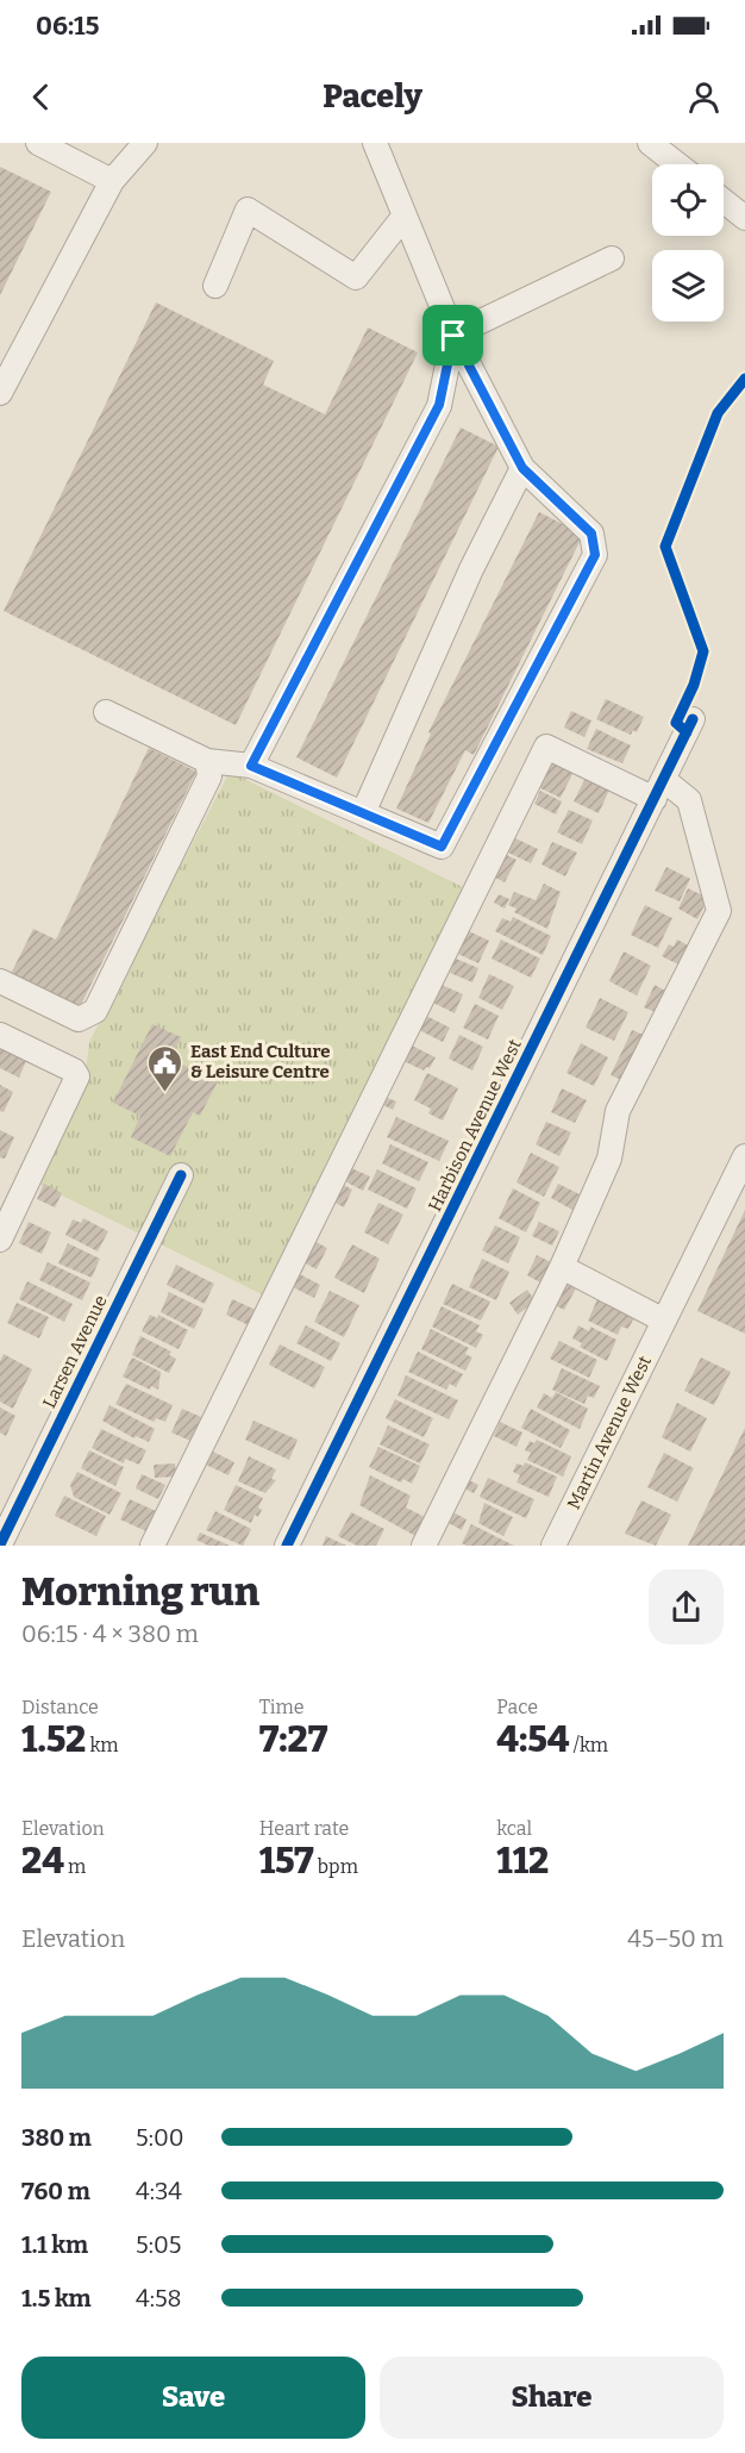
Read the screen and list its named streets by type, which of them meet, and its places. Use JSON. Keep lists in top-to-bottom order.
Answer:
{
  "streets": {
    "street": ["Harbison Avenue West", "Larsen Avenue", "Martin Avenue West"]
  },
  "places": {
    "public building": ["East End Culture & Leisure Centre"]
  },
  "page": {
    "status": "06:15",
    "header": "Pacely",
    "heading": ["Morning run", "06:15 · 4 × 380 m"],
    "stats": [
      ["Distance", "1.52 km"],
      ["Time", "7:27"],
      ["Pace", "4:54 /km"],
      ["Elevation", "24 m"],
      ["Heart rate", "157 bpm"],
      ["kcal", "112"]
    ],
    "chart": ["Elevation", "45–50 m"],
    "list": [
      {
        "name": "380 m",
        "note": "5:00"
      },
      {
        "name": "760 m",
        "note": "4:34"
      },
      {
        "name": "1.1 km",
        "note": "5:05"
      },
      {
        "name": "1.5 km",
        "note": "4:58"
      }
    ],
    "buttons": ["Save", "Share"]
  }
}
